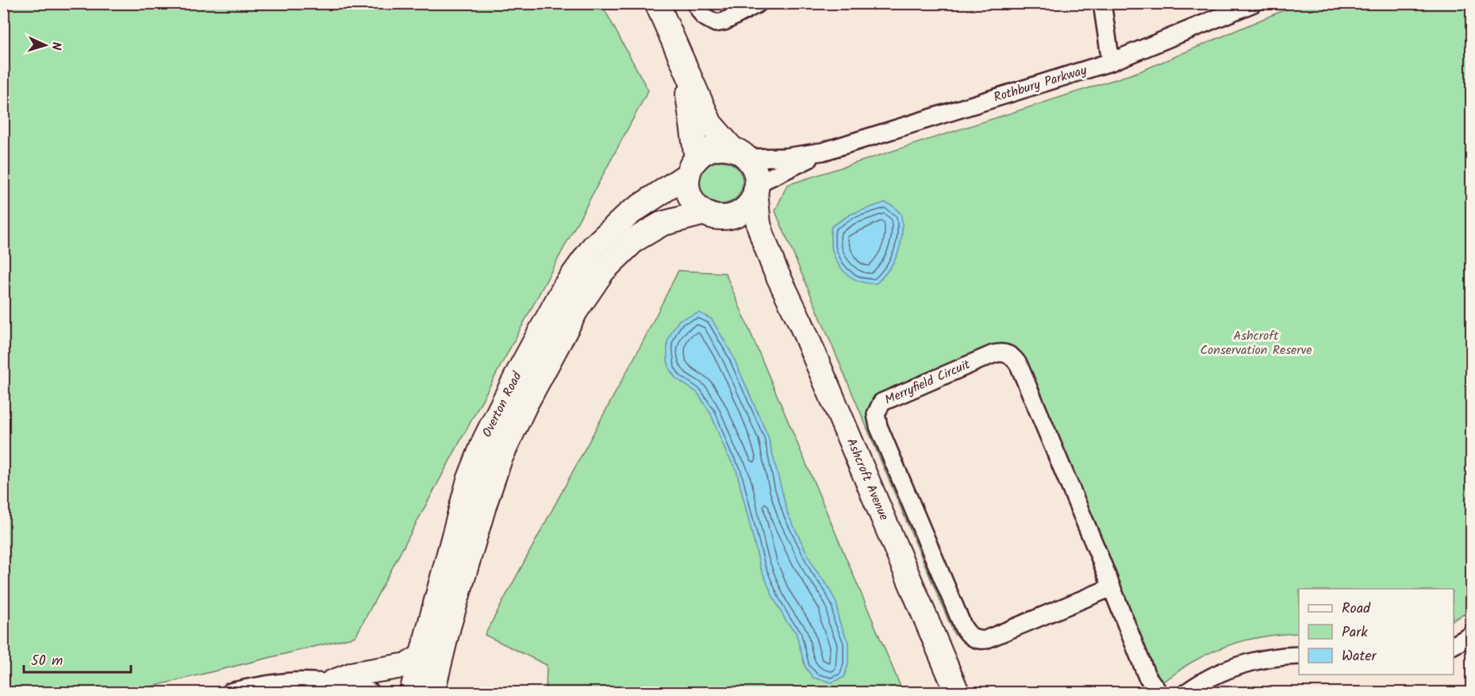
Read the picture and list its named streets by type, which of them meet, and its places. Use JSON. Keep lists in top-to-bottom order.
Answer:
{
  "streets": {
    "street": [
      "Rothbury Parkway",
      "Merryfield Circuit",
      "Overton Road",
      "Ashcroft Avenue"
    ]
  },
  "crossings": [
    ["Rothbury Parkway", "Overton Road"],
    ["Rothbury Parkway", "Ashcroft Avenue"],
    ["Overton Road", "Ashcroft Avenue"]
  ],
  "parks": ["Ashcroft Conservation Reserve"],
  "legend": ["Road", "Park", "Water"],
  "scale_bar": "50 m",
  "north": "right"
}
